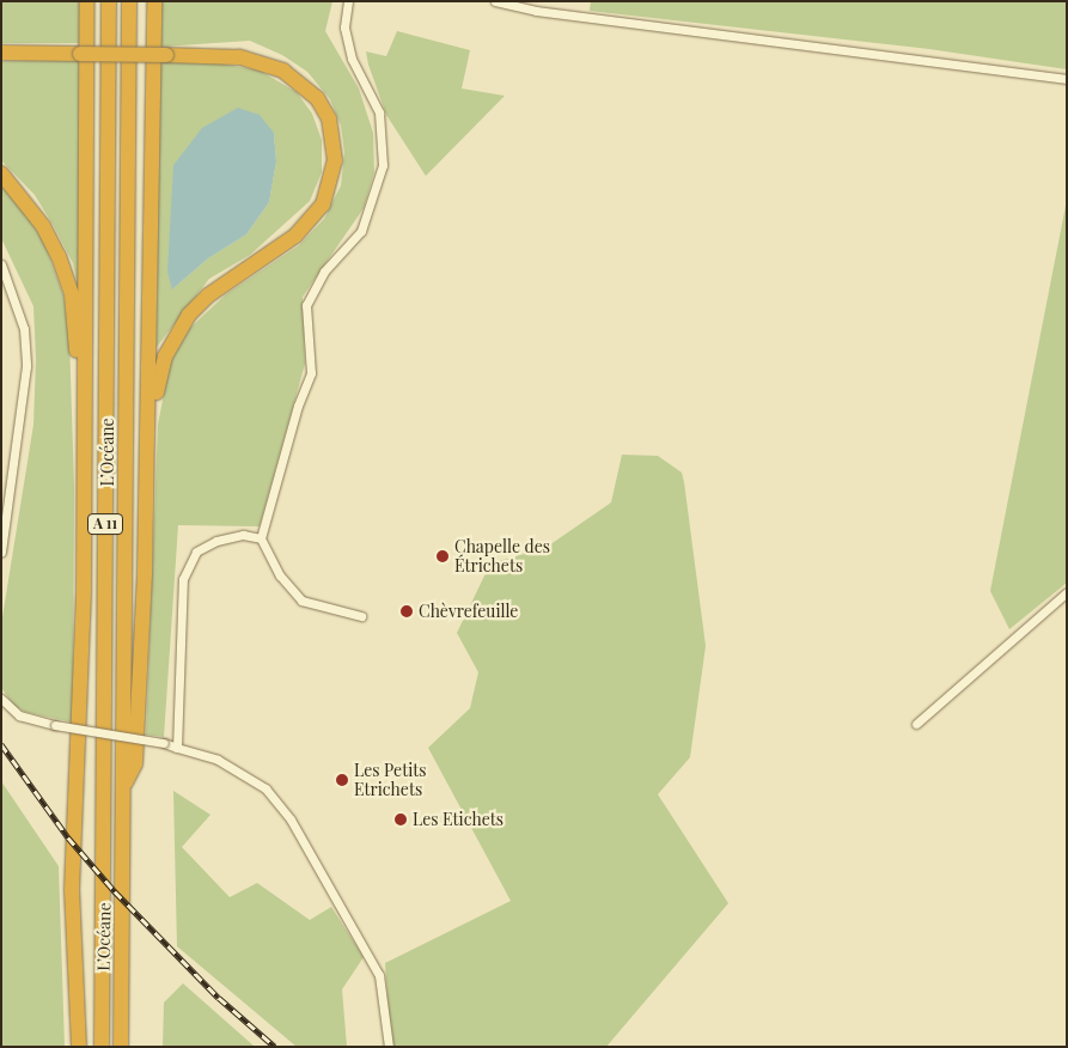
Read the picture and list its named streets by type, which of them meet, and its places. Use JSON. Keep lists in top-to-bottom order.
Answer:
{
  "streets": {
    "highway": ["L’Océane", "A 11"]
  },
  "places": [
    "Chapelle des Étrichets",
    "Chèvrefeuille",
    "Les Petits Etrichets",
    "Les Etichets"
  ]
}
